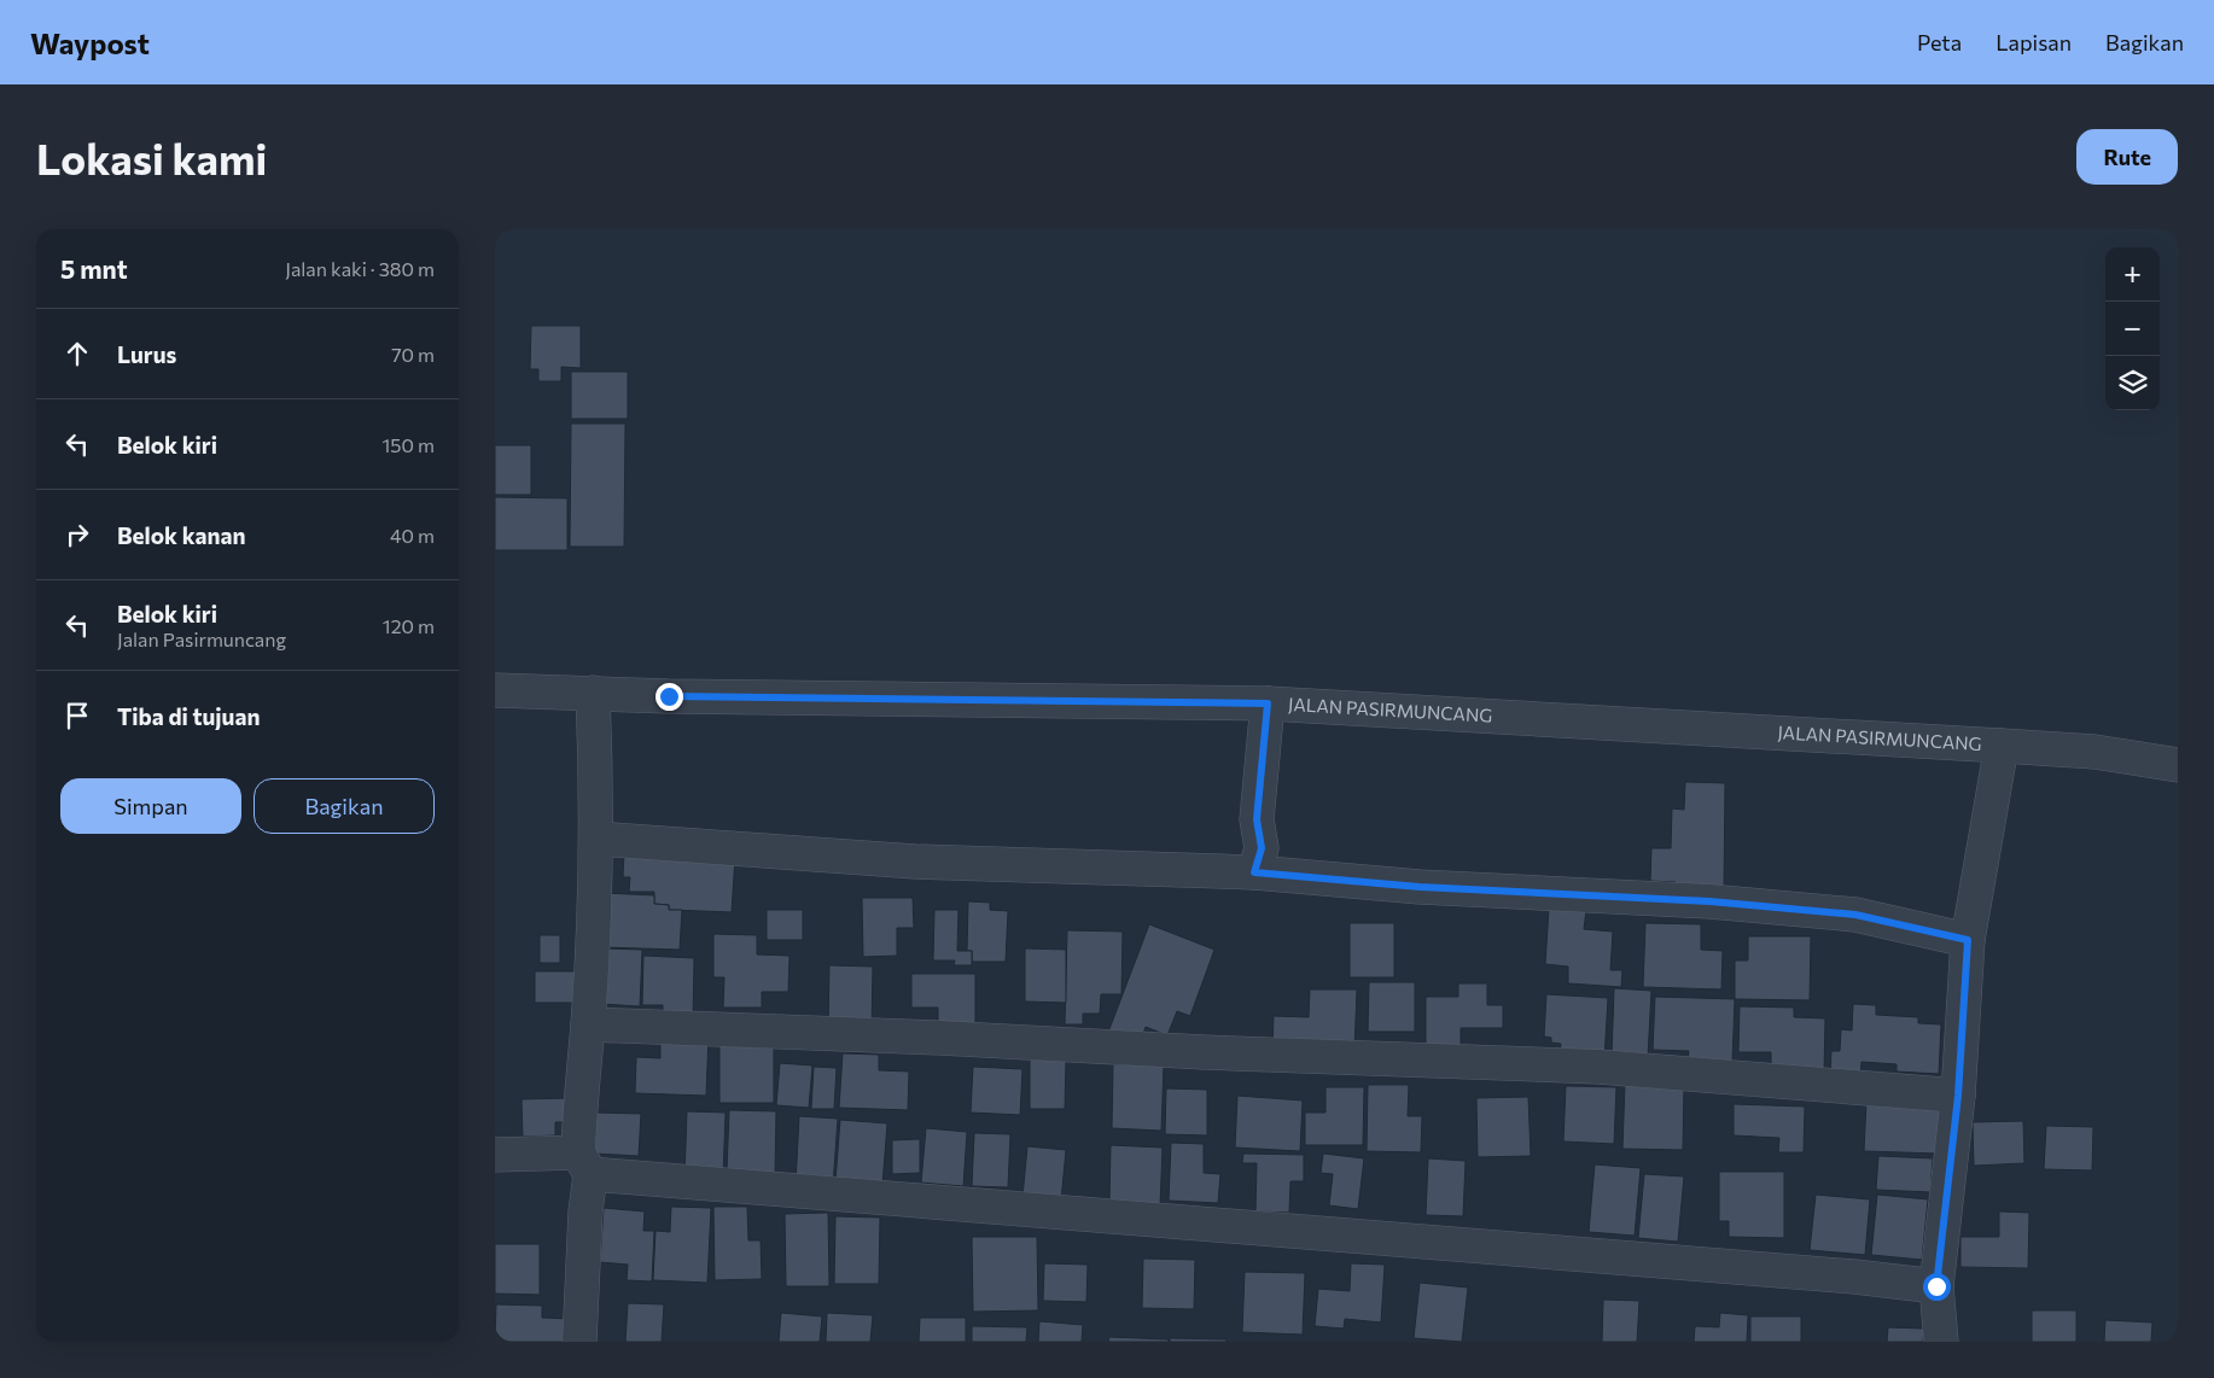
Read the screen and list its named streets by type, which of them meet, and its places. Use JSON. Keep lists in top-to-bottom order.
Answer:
{
  "streets": {
    "street": ["JALAN PASIRMUNCANG"]
  },
  "page": {
    "header": "Waypost",
    "nav": ["Peta", "Lapisan", "Bagikan"],
    "buttons": [
      "Rute",
      ["Simpan", "Bagikan"]
    ],
    "title": "Lokasi kami",
    "heading": ["5 mnt", "Jalan kaki · 380 m"],
    "map_buttons": ["+", "−"],
    "list": [
      ["Lurus", "70 m"],
      ["Belok kiri", "150 m"],
      ["Belok kanan", "40 m"],
      ["Belok kiri", "Jalan Pasirmuncang", "120 m"],
      "Tiba di tujuan"
    ]
  }
}
